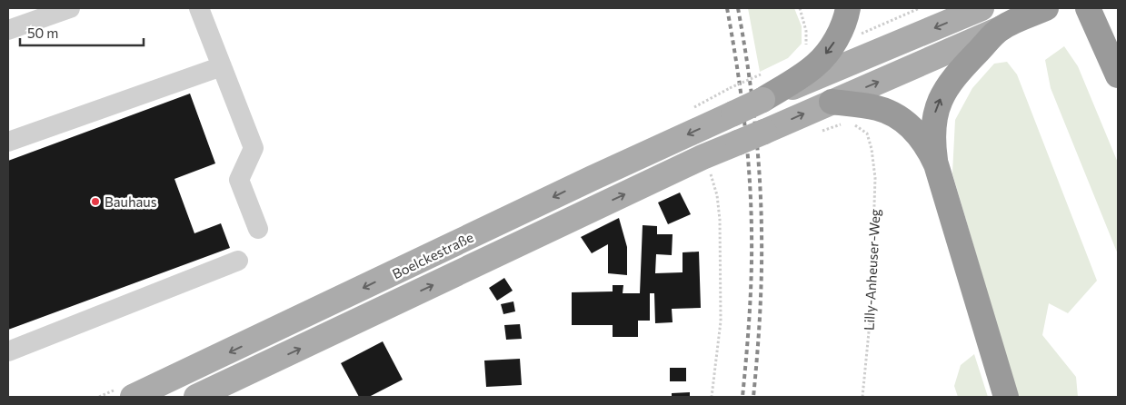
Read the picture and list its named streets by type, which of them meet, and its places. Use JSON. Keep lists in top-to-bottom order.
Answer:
{
  "streets": {
    "main road": ["Boelckestraße"],
    "path": ["Lilly-Anheuser-Weg"]
  },
  "places": ["Bauhaus"],
  "scale_bar": "50 m"
}
